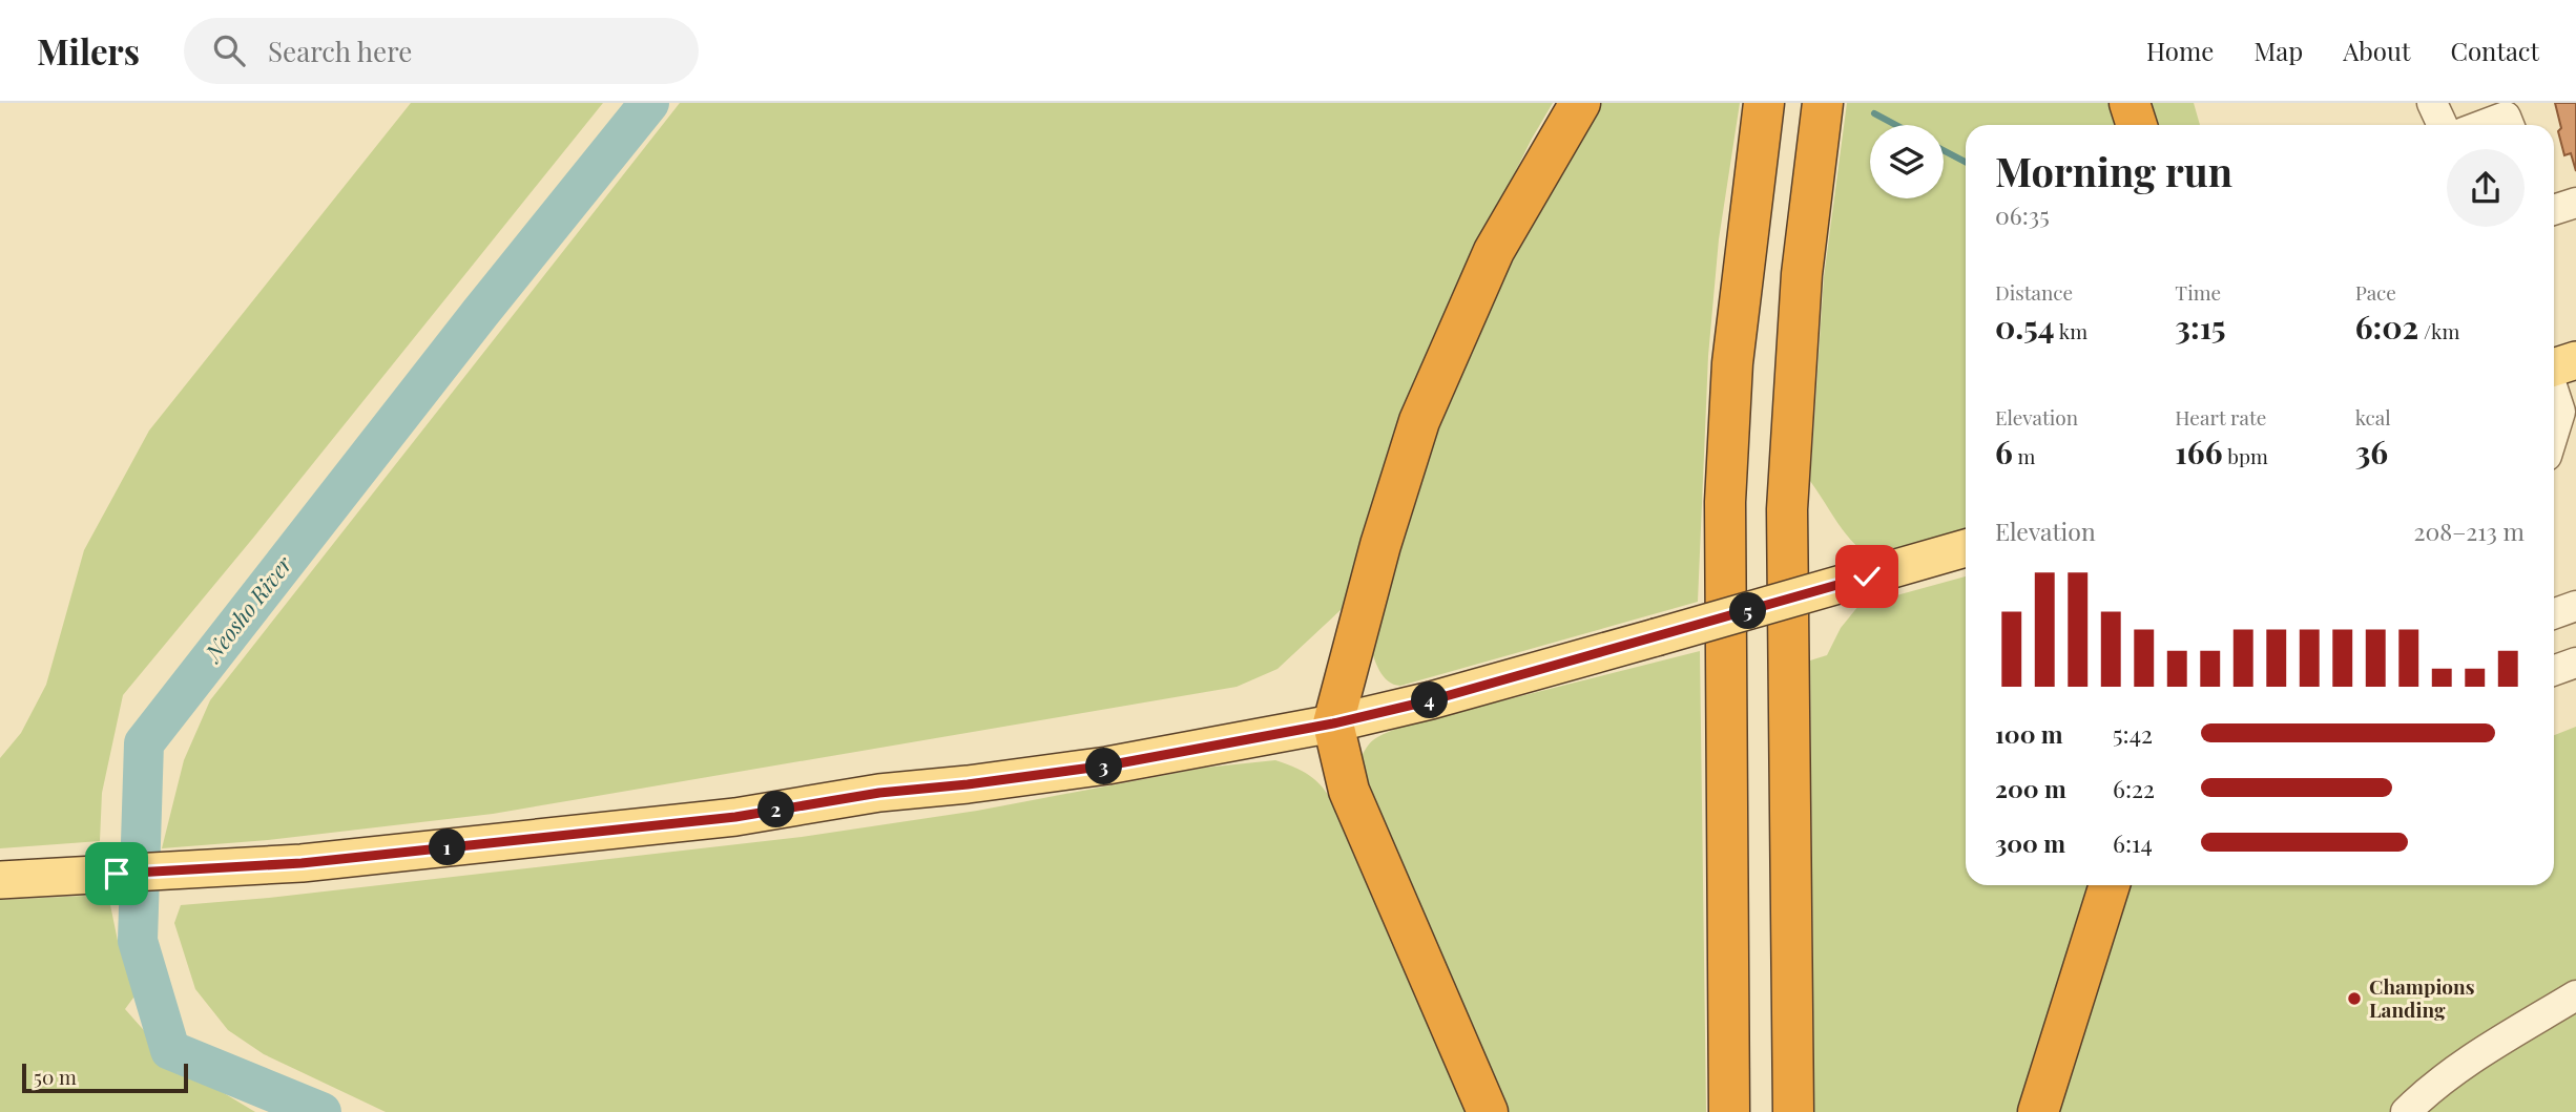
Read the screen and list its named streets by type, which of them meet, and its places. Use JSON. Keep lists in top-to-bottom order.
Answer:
{
  "water": ["Neosho River"],
  "places": ["Champions Landing"],
  "scale_bar": "50 m",
  "page": {
    "header": "Milers",
    "search": "Search here",
    "nav": [
      "Home",
      "Map",
      "About",
      "Contact"
    ],
    "heading": ["Morning run", "06:35"],
    "stats": [
      ["Distance", "0.54 km"],
      ["Time", "3:15"],
      ["Pace", "6:02 /km"],
      ["Elevation", "6 m"],
      ["Heart rate", "166 bpm"],
      ["kcal", "36"]
    ],
    "chart": ["Elevation", "208–213 m"],
    "pins": [
      "5",
      "4",
      "3",
      "2",
      "1"
    ],
    "list": [
      {
        "name": "100 m",
        "note": "5:42"
      },
      {
        "name": "200 m",
        "note": "6:22"
      },
      {
        "name": "300 m",
        "note": "6:14"
      }
    ],
    "scale": "50 m"
  }
}
